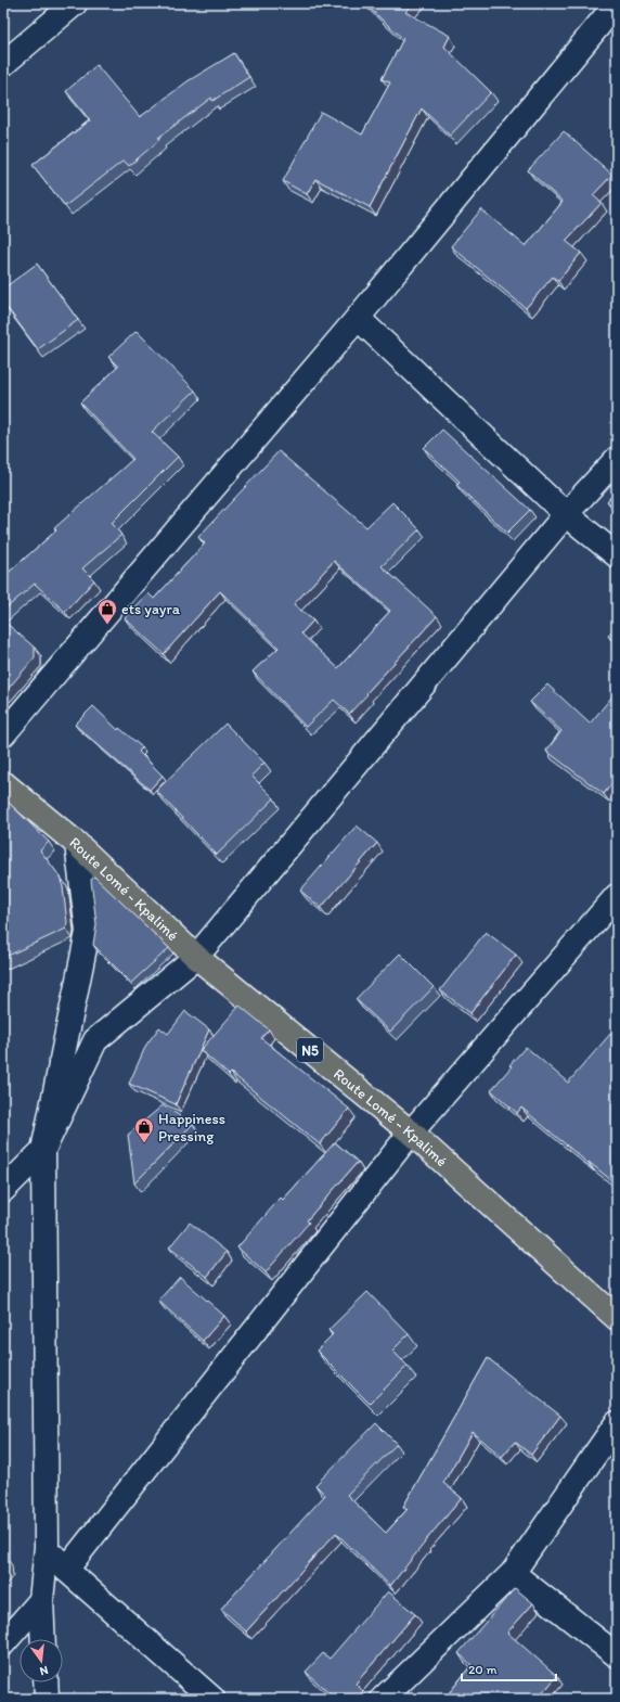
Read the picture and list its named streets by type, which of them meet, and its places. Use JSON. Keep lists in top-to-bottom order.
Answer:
{
  "streets": {
    "main road": ["Route Lomé - Kpalimé", "N5"]
  },
  "places": {
    "shop": ["ets yayra", "Happiness Pressing"]
  },
  "scale_bar": "20 m",
  "north": "bottom"
}
